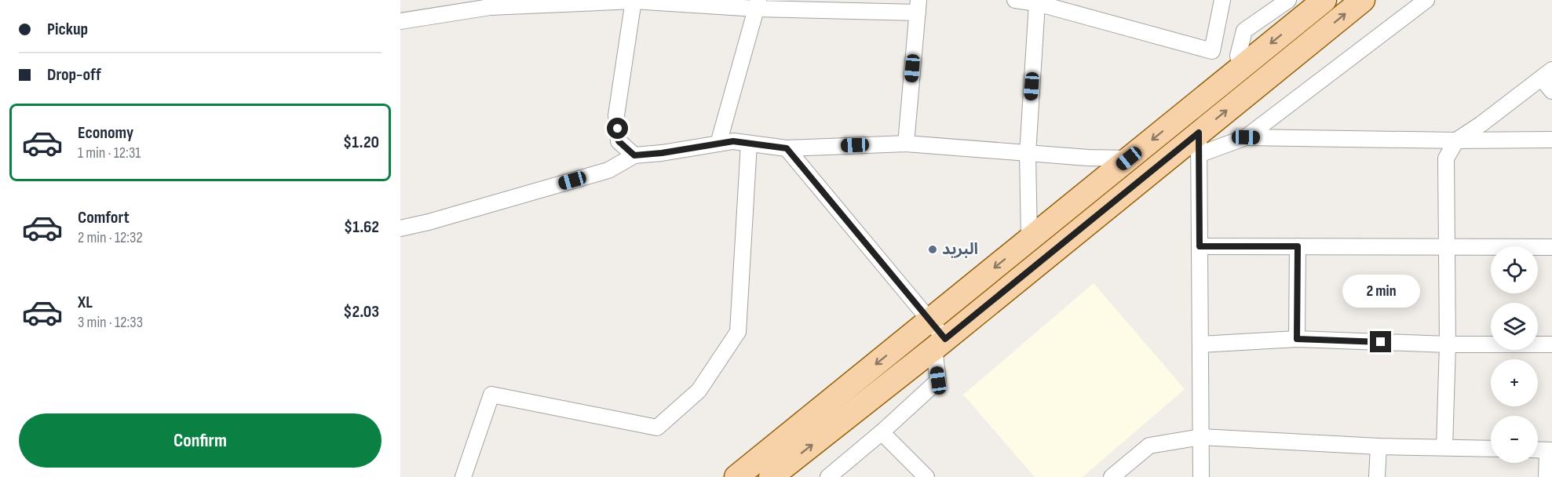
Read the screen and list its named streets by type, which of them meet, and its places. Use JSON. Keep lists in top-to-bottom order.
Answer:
{
  "places": ["البريد"],
  "page": {
    "banner": ["Pickup", "Drop-off"],
    "list": [
      {
        "name": "Economy",
        "note": "1 min · 12:31",
        "value": "$1.20"
      },
      {
        "name": "Comfort",
        "note": "2 min · 12:32",
        "value": "$1.62"
      },
      {
        "name": "XL",
        "note": "3 min · 12:33",
        "value": "$2.03"
      }
    ],
    "map_buttons": ["+", "−"],
    "bubble": "2 min",
    "buttons": "Confirm"
  }
}
